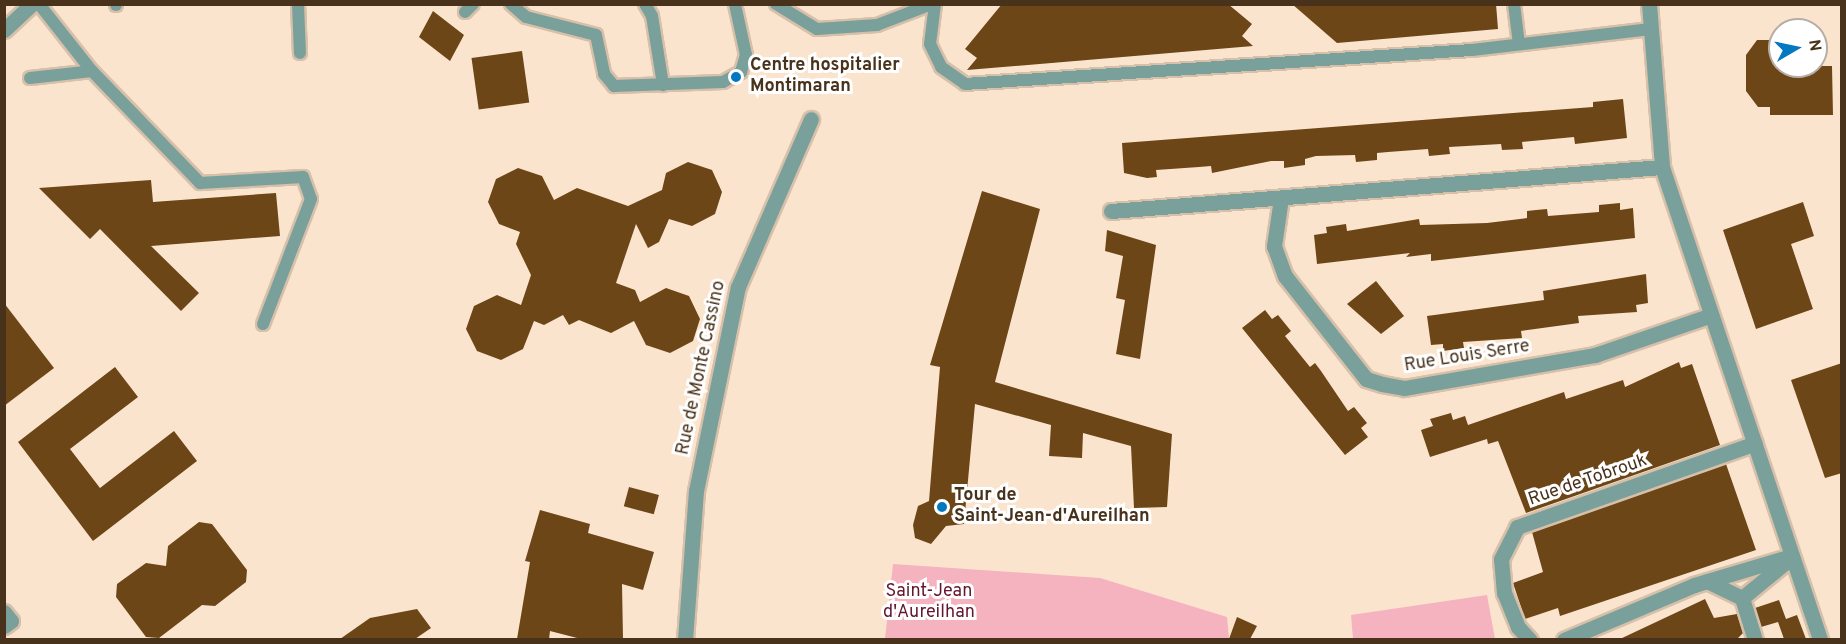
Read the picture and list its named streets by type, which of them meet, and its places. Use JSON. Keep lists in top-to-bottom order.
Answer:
{
  "streets": {
    "street": ["Rue Louis Serre", "Rue de Monte Cassino", "Rue de Tobrouk"]
  },
  "parks": ["Saint-Jean d'Aureilhan"],
  "places": ["Centre hospitalier Montimaran", "Tour de Saint-Jean-d'Aureilhan"],
  "north": "right"
}
